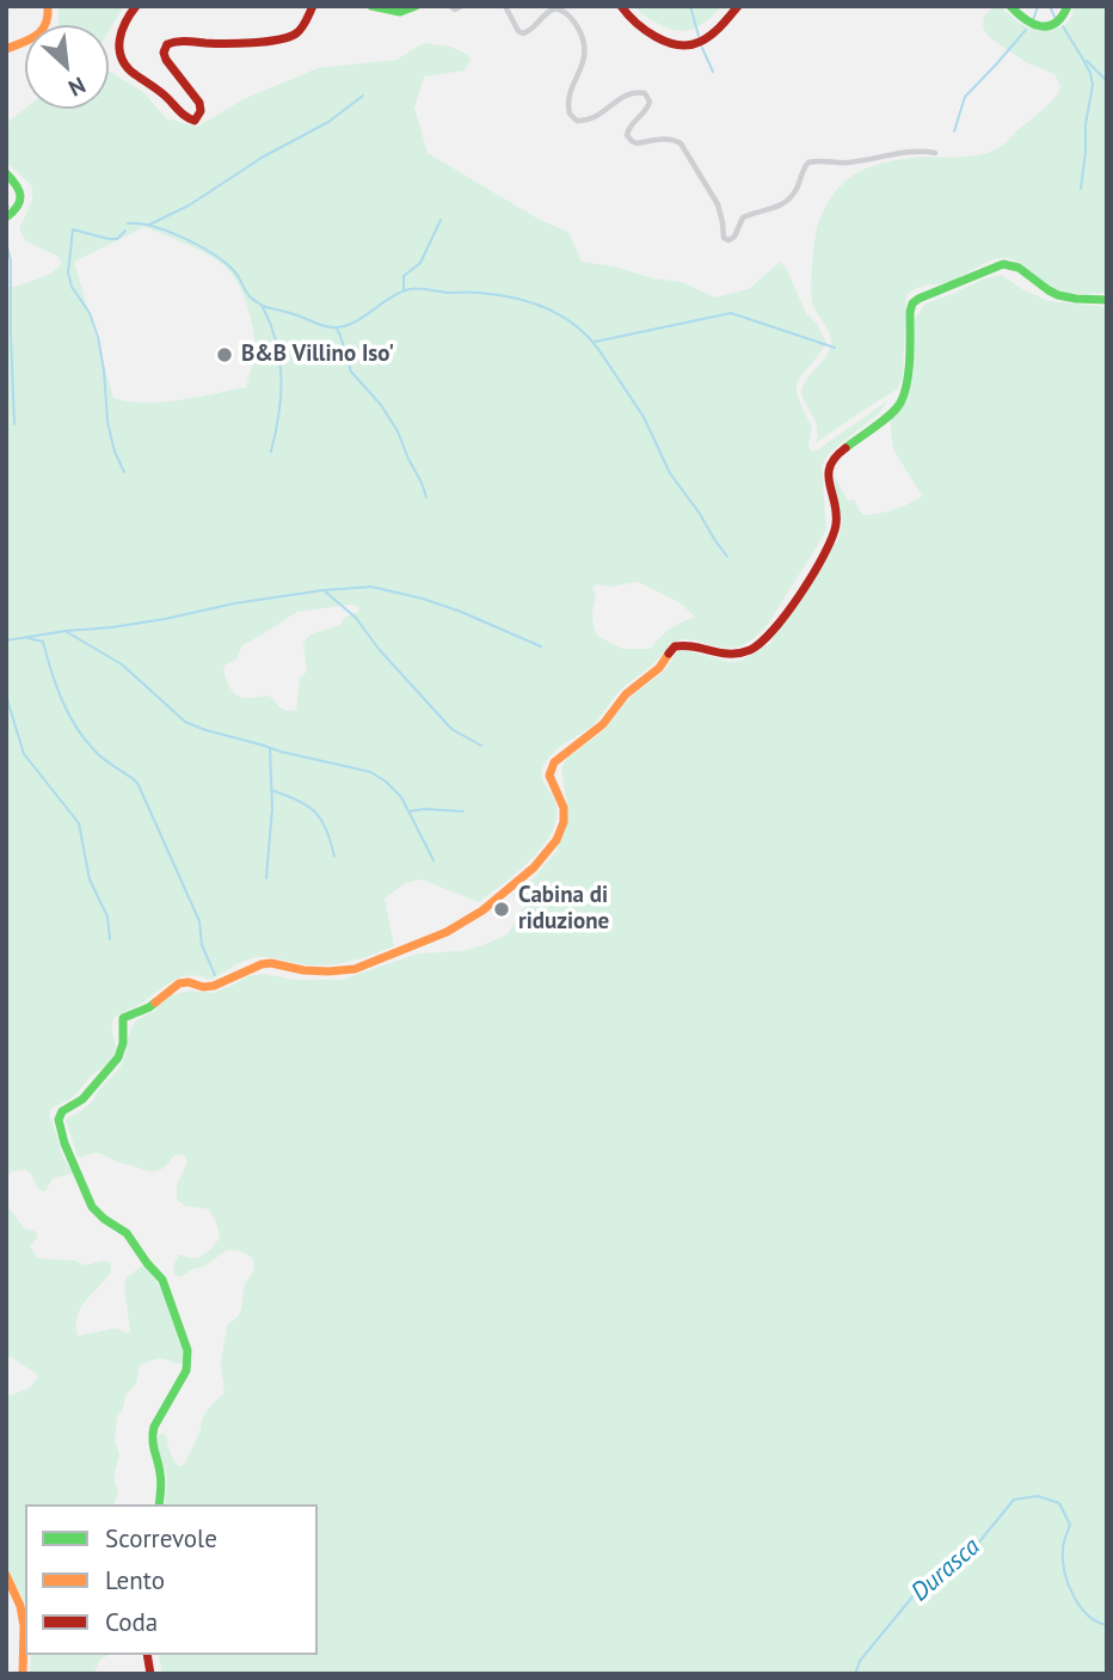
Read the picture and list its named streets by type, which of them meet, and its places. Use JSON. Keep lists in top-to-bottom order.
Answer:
{
  "water": ["Durasca"],
  "places": ["B&B Villino Iso'", "Cabina di riduzione"],
  "legend": ["Scorrevole", "Lento", "Coda"],
  "north": "bottom right"
}
